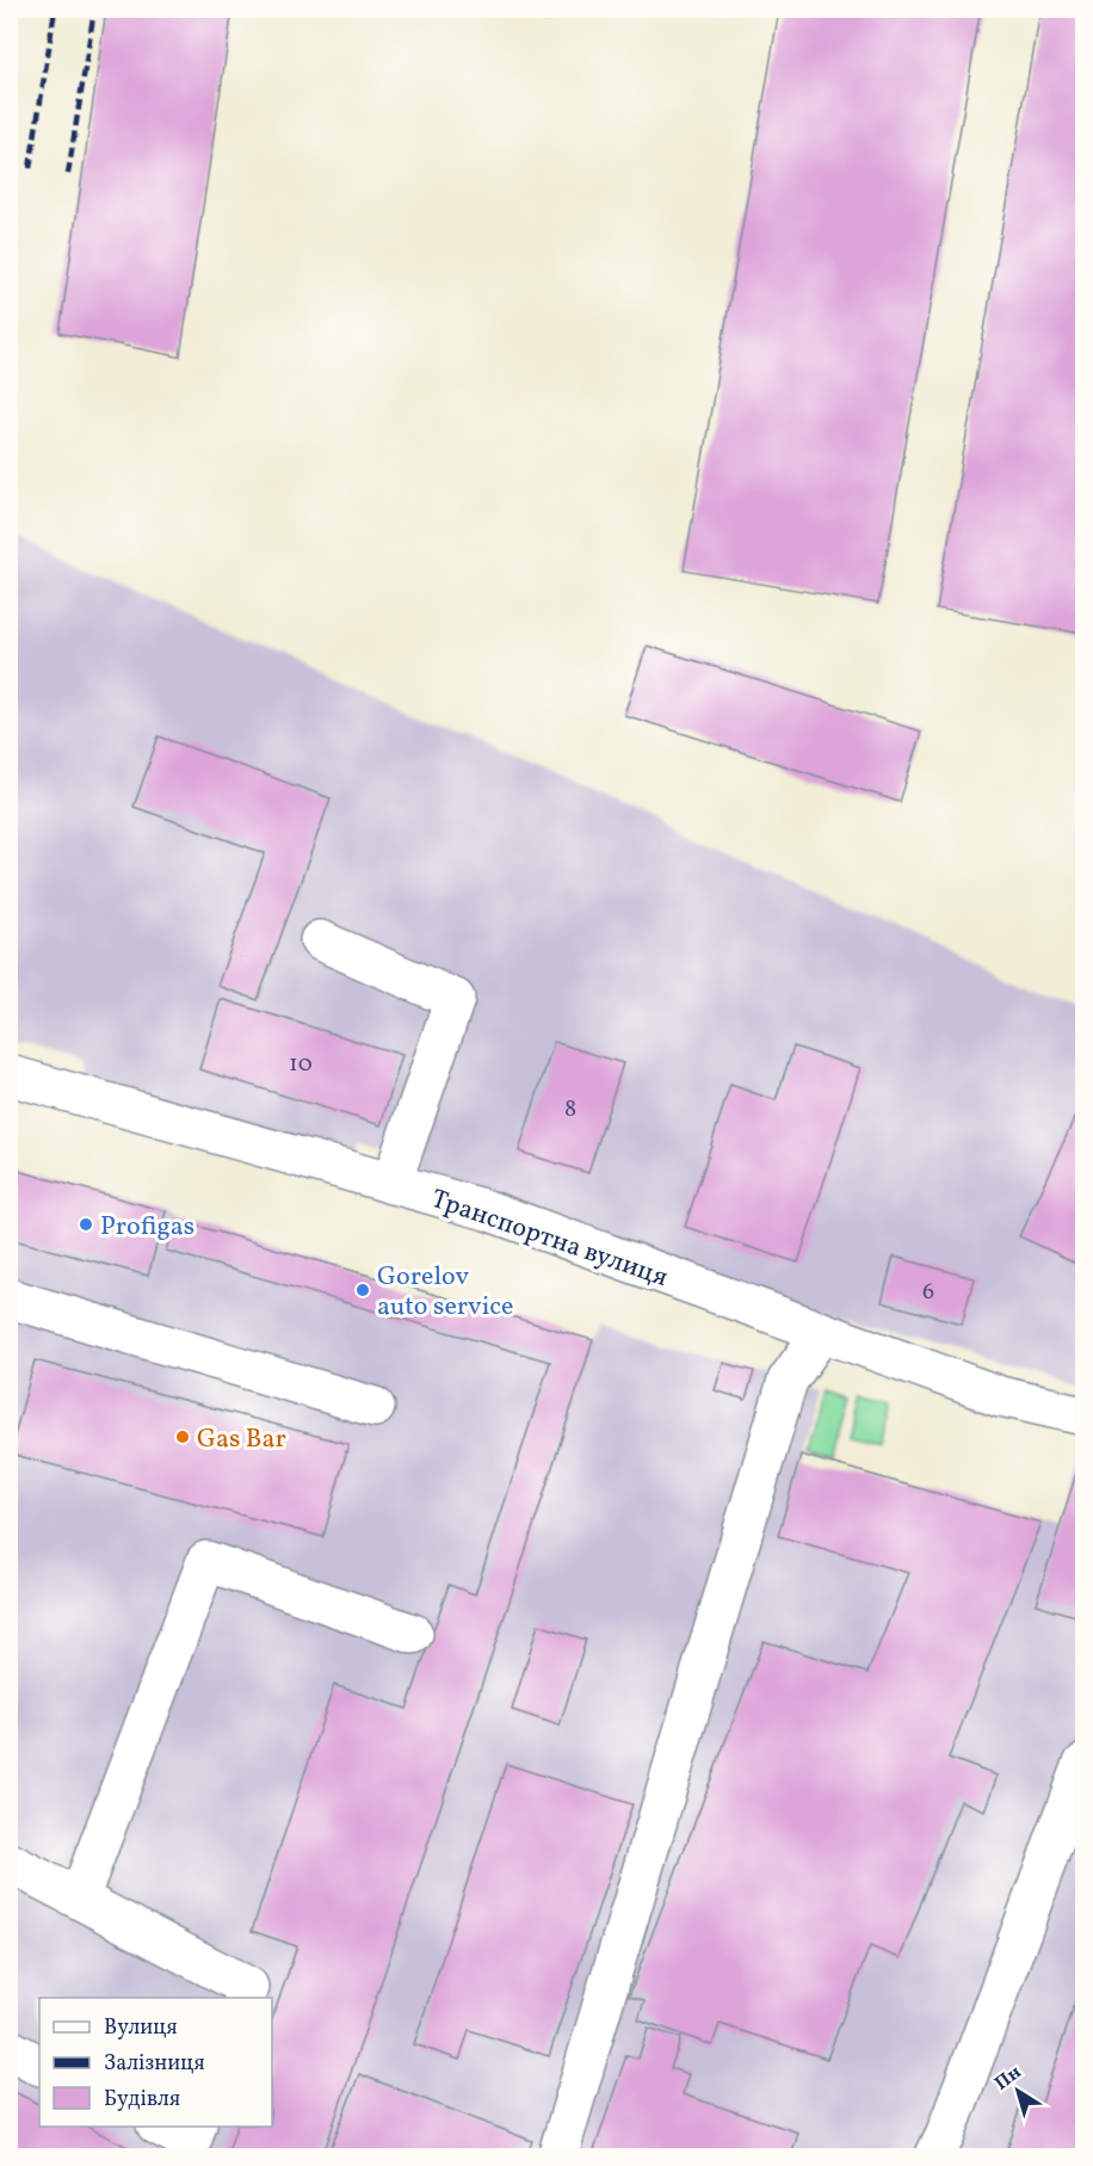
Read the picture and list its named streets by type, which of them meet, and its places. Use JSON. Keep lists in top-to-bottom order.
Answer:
{
  "streets": {
    "street": ["Транспортна вулиця"]
  },
  "places": ["Profigas", "Gorelov auto service", "Gas Bar"],
  "house_numbers": ["10", "8", "6"],
  "legend": ["Вулиця", "Залізниця", "Будівля"],
  "north": "top left"
}
